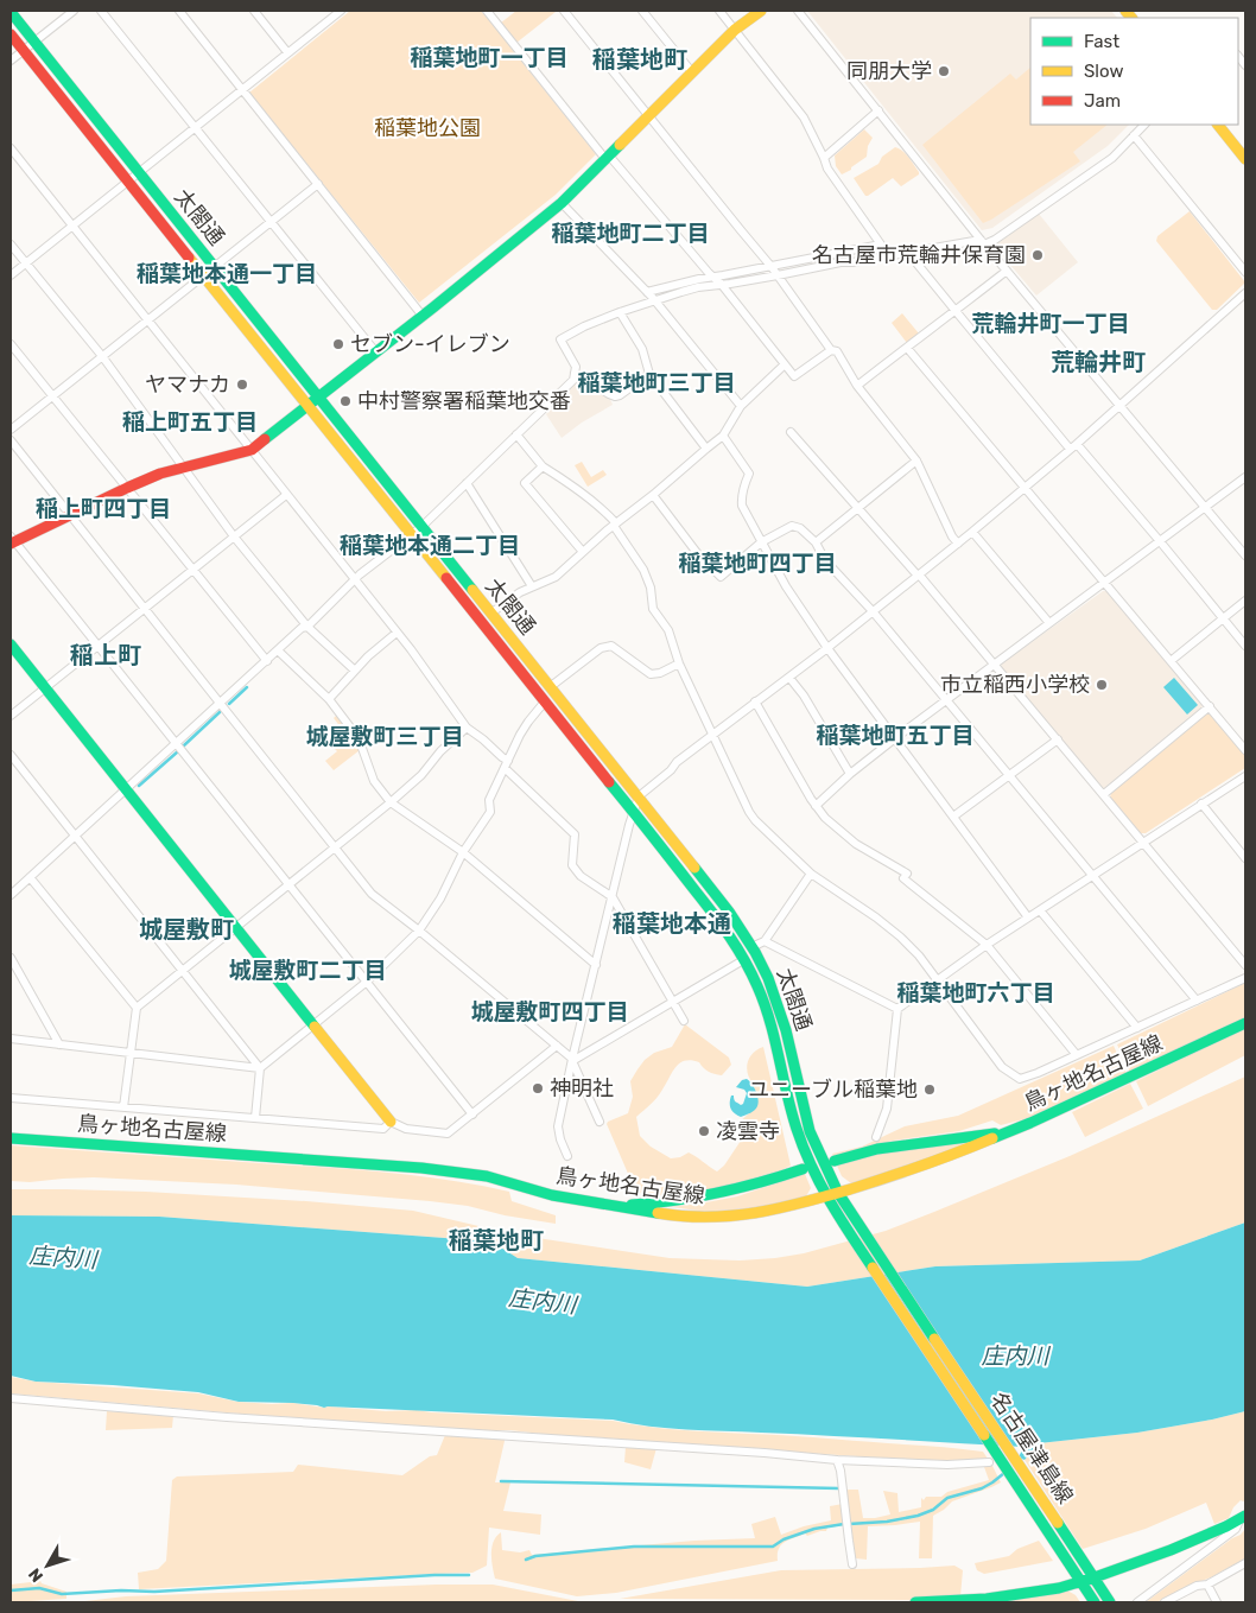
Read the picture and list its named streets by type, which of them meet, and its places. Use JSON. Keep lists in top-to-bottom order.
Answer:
{
  "streets": {
    "main road": ["太閤通", "鳥ヶ地名古屋線", "名古屋津島線"]
  },
  "crossings": [
    ["太閤通", "鳥ヶ地名古屋線"],
    ["太閤通", "名古屋津島線"]
  ],
  "districts": [
    "稲葉地町一丁目",
    "稲葉地町",
    "稲葉地町二丁目",
    "稲葉地本通一丁目",
    "荒輪井町一丁目",
    "荒輪井町",
    "稲葉地町三丁目",
    "稲上町五丁目",
    "稲上町四丁目",
    "稲葉地本通二丁目",
    "稲葉地町四丁目",
    "稲上町",
    "稲葉地町五丁目",
    "城屋敷町三丁目",
    "稲葉地本通",
    "城屋敷町",
    "城屋敷町二丁目",
    "稲葉地町六丁目",
    "城屋敷町四丁目",
    "稲葉地町"
  ],
  "water": ["庄内川"],
  "parks": ["稲葉地公園"],
  "places": [
    "同朋大学",
    "名古屋市荒輪井保育園",
    "セブン-イレブン",
    "ヤマナカ",
    "中村警察署稲葉地交番",
    "市立稲西小学校",
    "神明社",
    "ユニーブル稲葉地",
    "凌雲寺"
  ],
  "legend": ["Fast", "Slow", "Jam"],
  "north": "bottom left"
}
